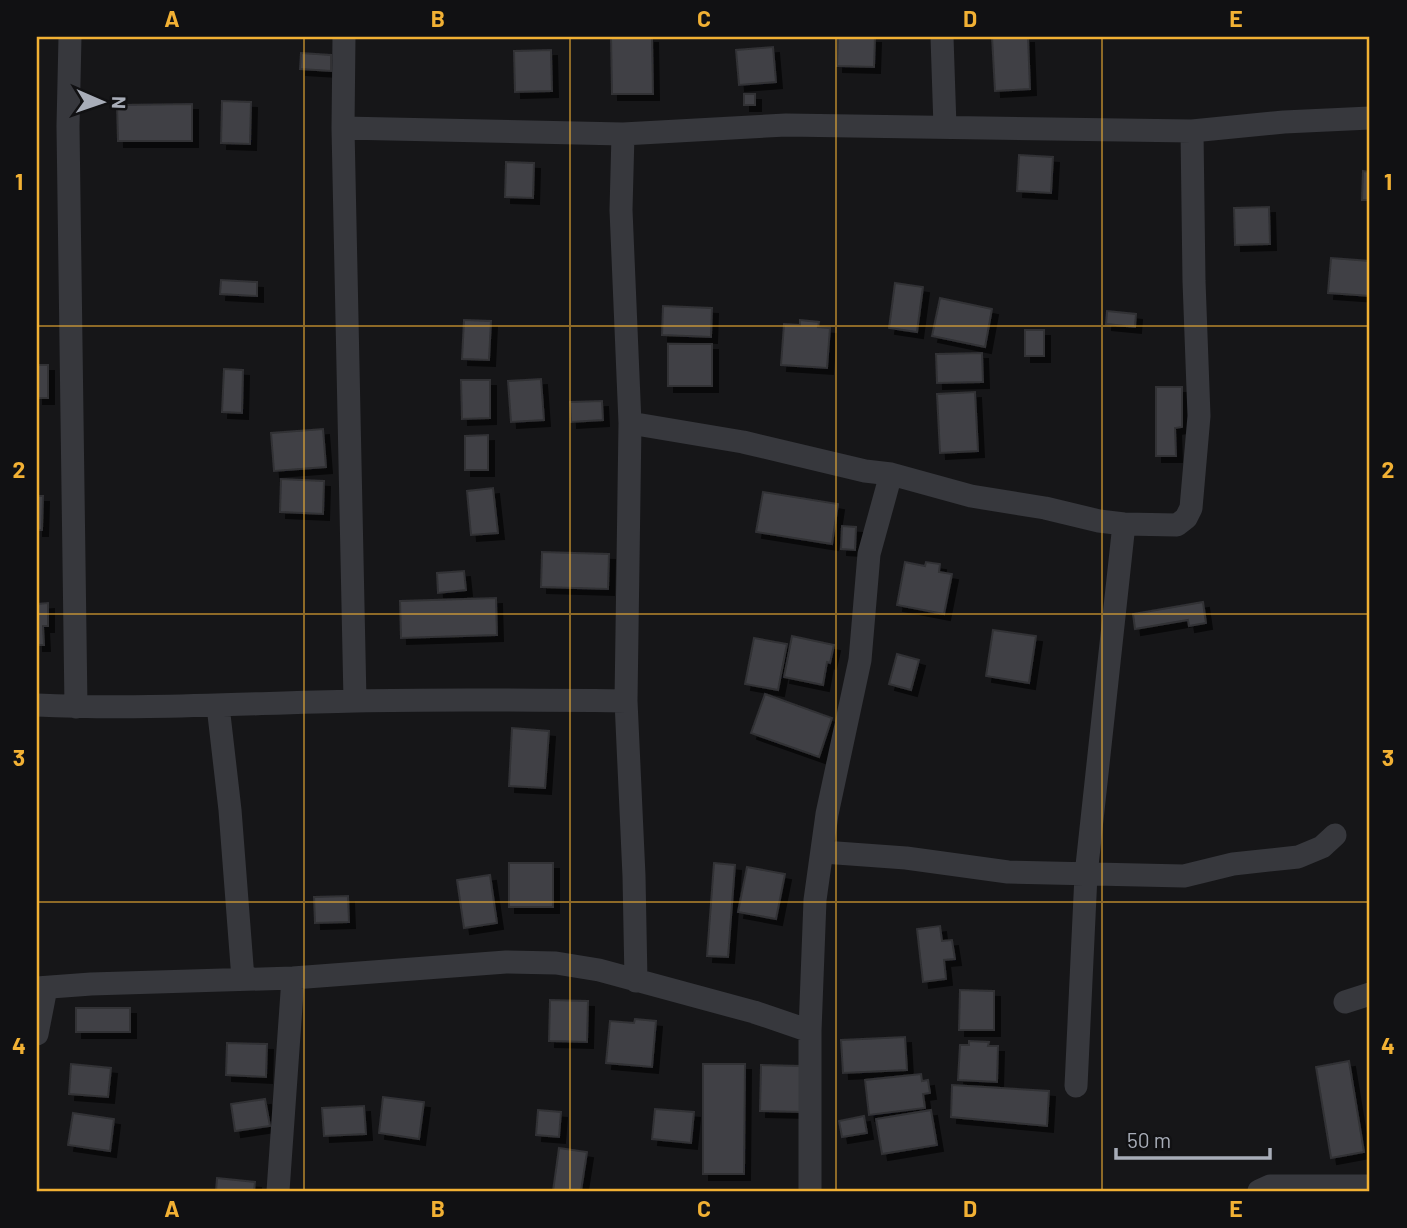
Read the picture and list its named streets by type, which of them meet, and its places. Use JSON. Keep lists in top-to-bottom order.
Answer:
{
  "scale_bar": "50 m",
  "north": "right",
  "grid": {
    "columns": [
      "A",
      "B",
      "C",
      "D",
      "E"
    ],
    "rows": [
      "1",
      "2",
      "3",
      "4"
    ]
  }
}
